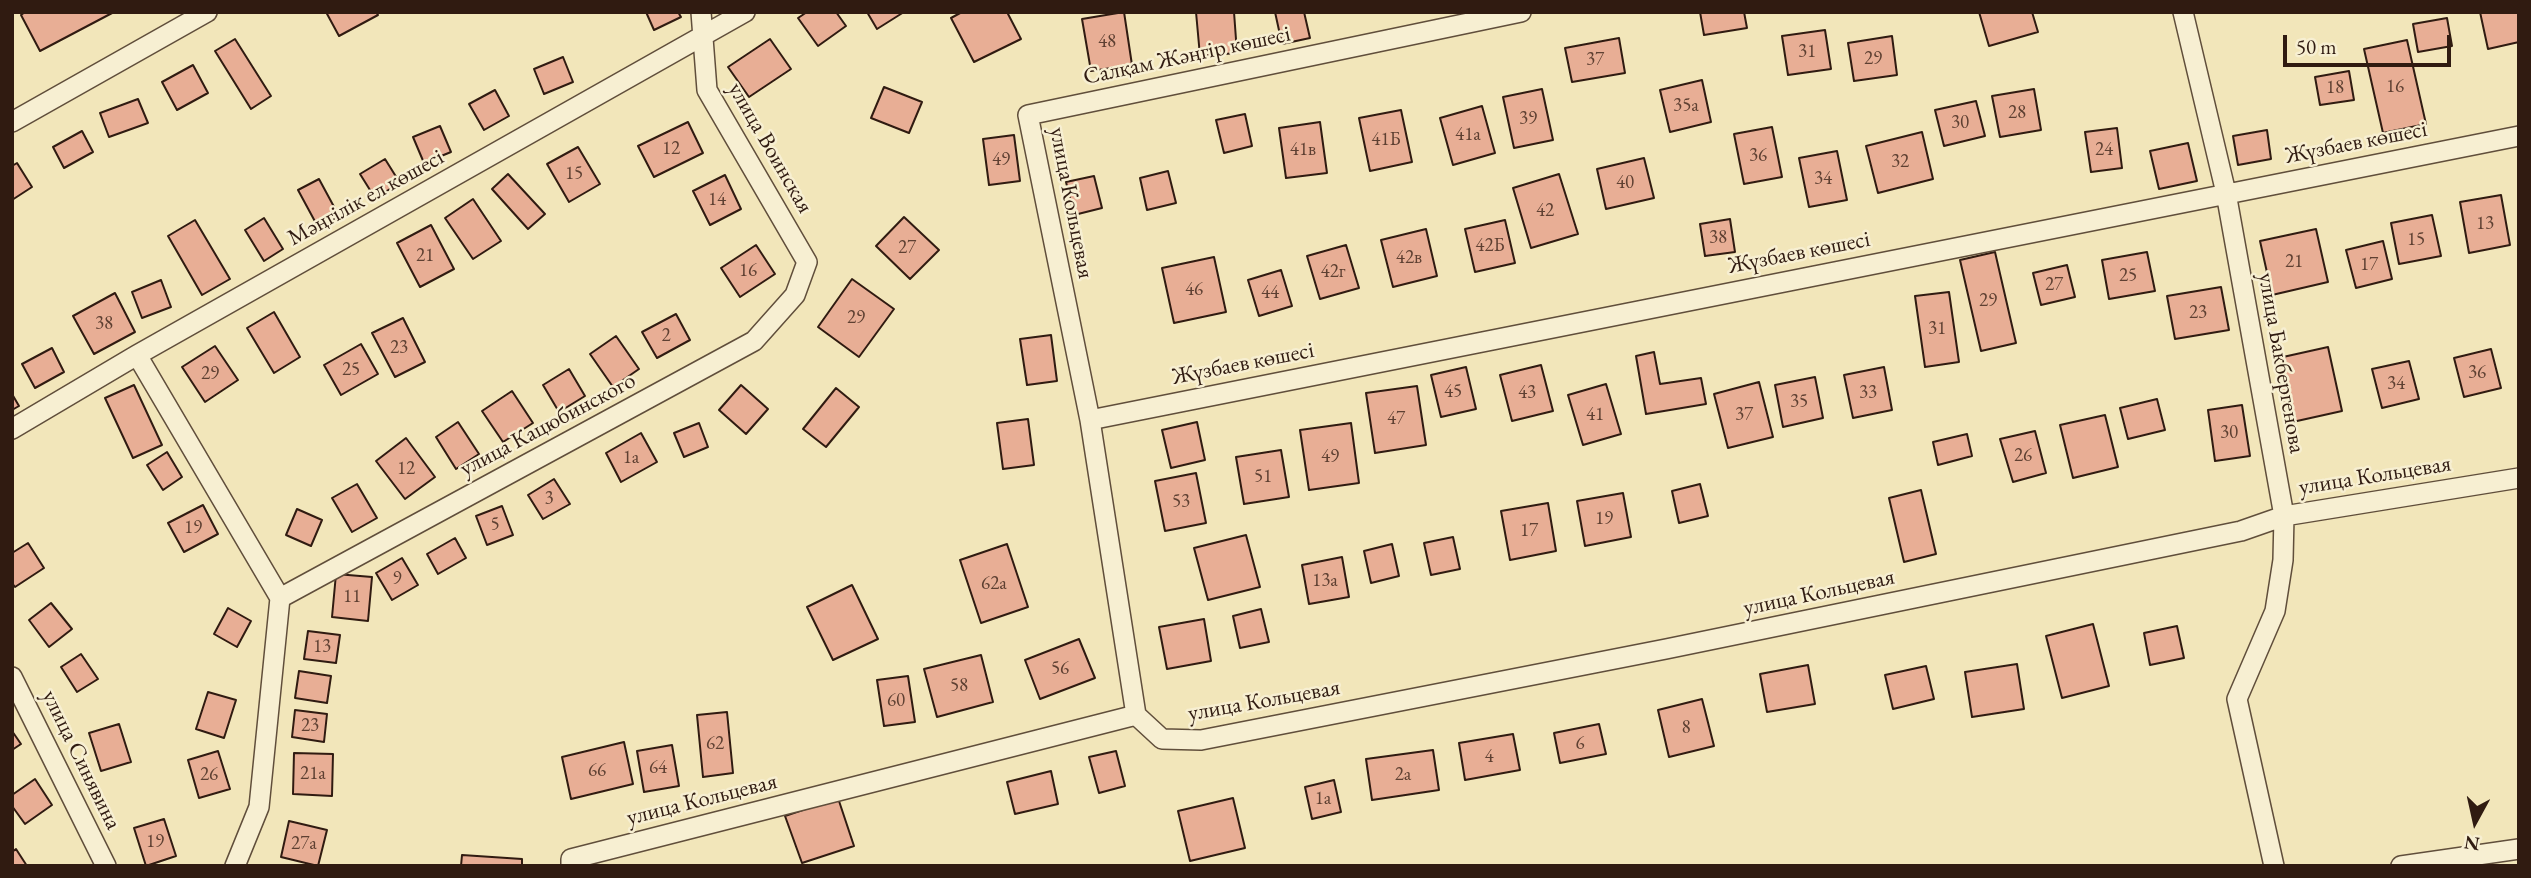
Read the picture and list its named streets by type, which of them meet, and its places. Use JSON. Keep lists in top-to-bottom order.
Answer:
{
  "streets": {
    "street": [
      "Салқам Жәңгір көшесі",
      "Жүзбаев көшесі",
      "улица Воинская",
      "Мәңгілік ел көшесі",
      "улица Кольцевая",
      "улица Бакбергенова",
      "улица Кацюбинского",
      "улица Синявина"
    ]
  },
  "crossings": [
    ["Салқам Жәңгір көшесі", "улица Кольцевая"],
    ["Жүзбаев көшесі", "улица Кольцевая"],
    ["Жүзбаев көшесі", "улица Бакбергенова"],
    ["улица Воинская", "Мәңгілік ел көшесі"],
    ["улица Воинская", "улица Кацюбинского"],
    ["улица Кольцевая", "улица Бакбергенова"]
  ],
  "house_numbers": [
    "48",
    "31",
    "29",
    "37",
    "16",
    "18",
    "35а",
    "28",
    "39",
    "30",
    "41а",
    "41Б",
    "12",
    "41в",
    "24",
    "36",
    "49",
    "32",
    "15",
    "34",
    "40",
    "14",
    "42",
    "13",
    "38",
    "15",
    "42Б",
    "27",
    "21",
    "42в",
    "21",
    "17",
    "16",
    "42г",
    "25",
    "27",
    "46",
    "44",
    "29",
    "23",
    "29",
    "38",
    "31",
    "2",
    "23",
    "25",
    "36",
    "29",
    "34",
    "45",
    "43",
    "33",
    "35",
    "41",
    "37",
    "47",
    "30",
    "26",
    "49",
    "1а",
    "12",
    "51",
    "3",
    "53",
    "19",
    "5",
    "19",
    "17",
    "9",
    "13а",
    "62а",
    "11",
    "13",
    "56",
    "58",
    "60",
    "23",
    "8",
    "62",
    "6",
    "4",
    "64",
    "66",
    "21а",
    "26",
    "2а",
    "1а",
    "19",
    "27а"
  ],
  "scale_bar": "50 m",
  "north": "bottom"
}
